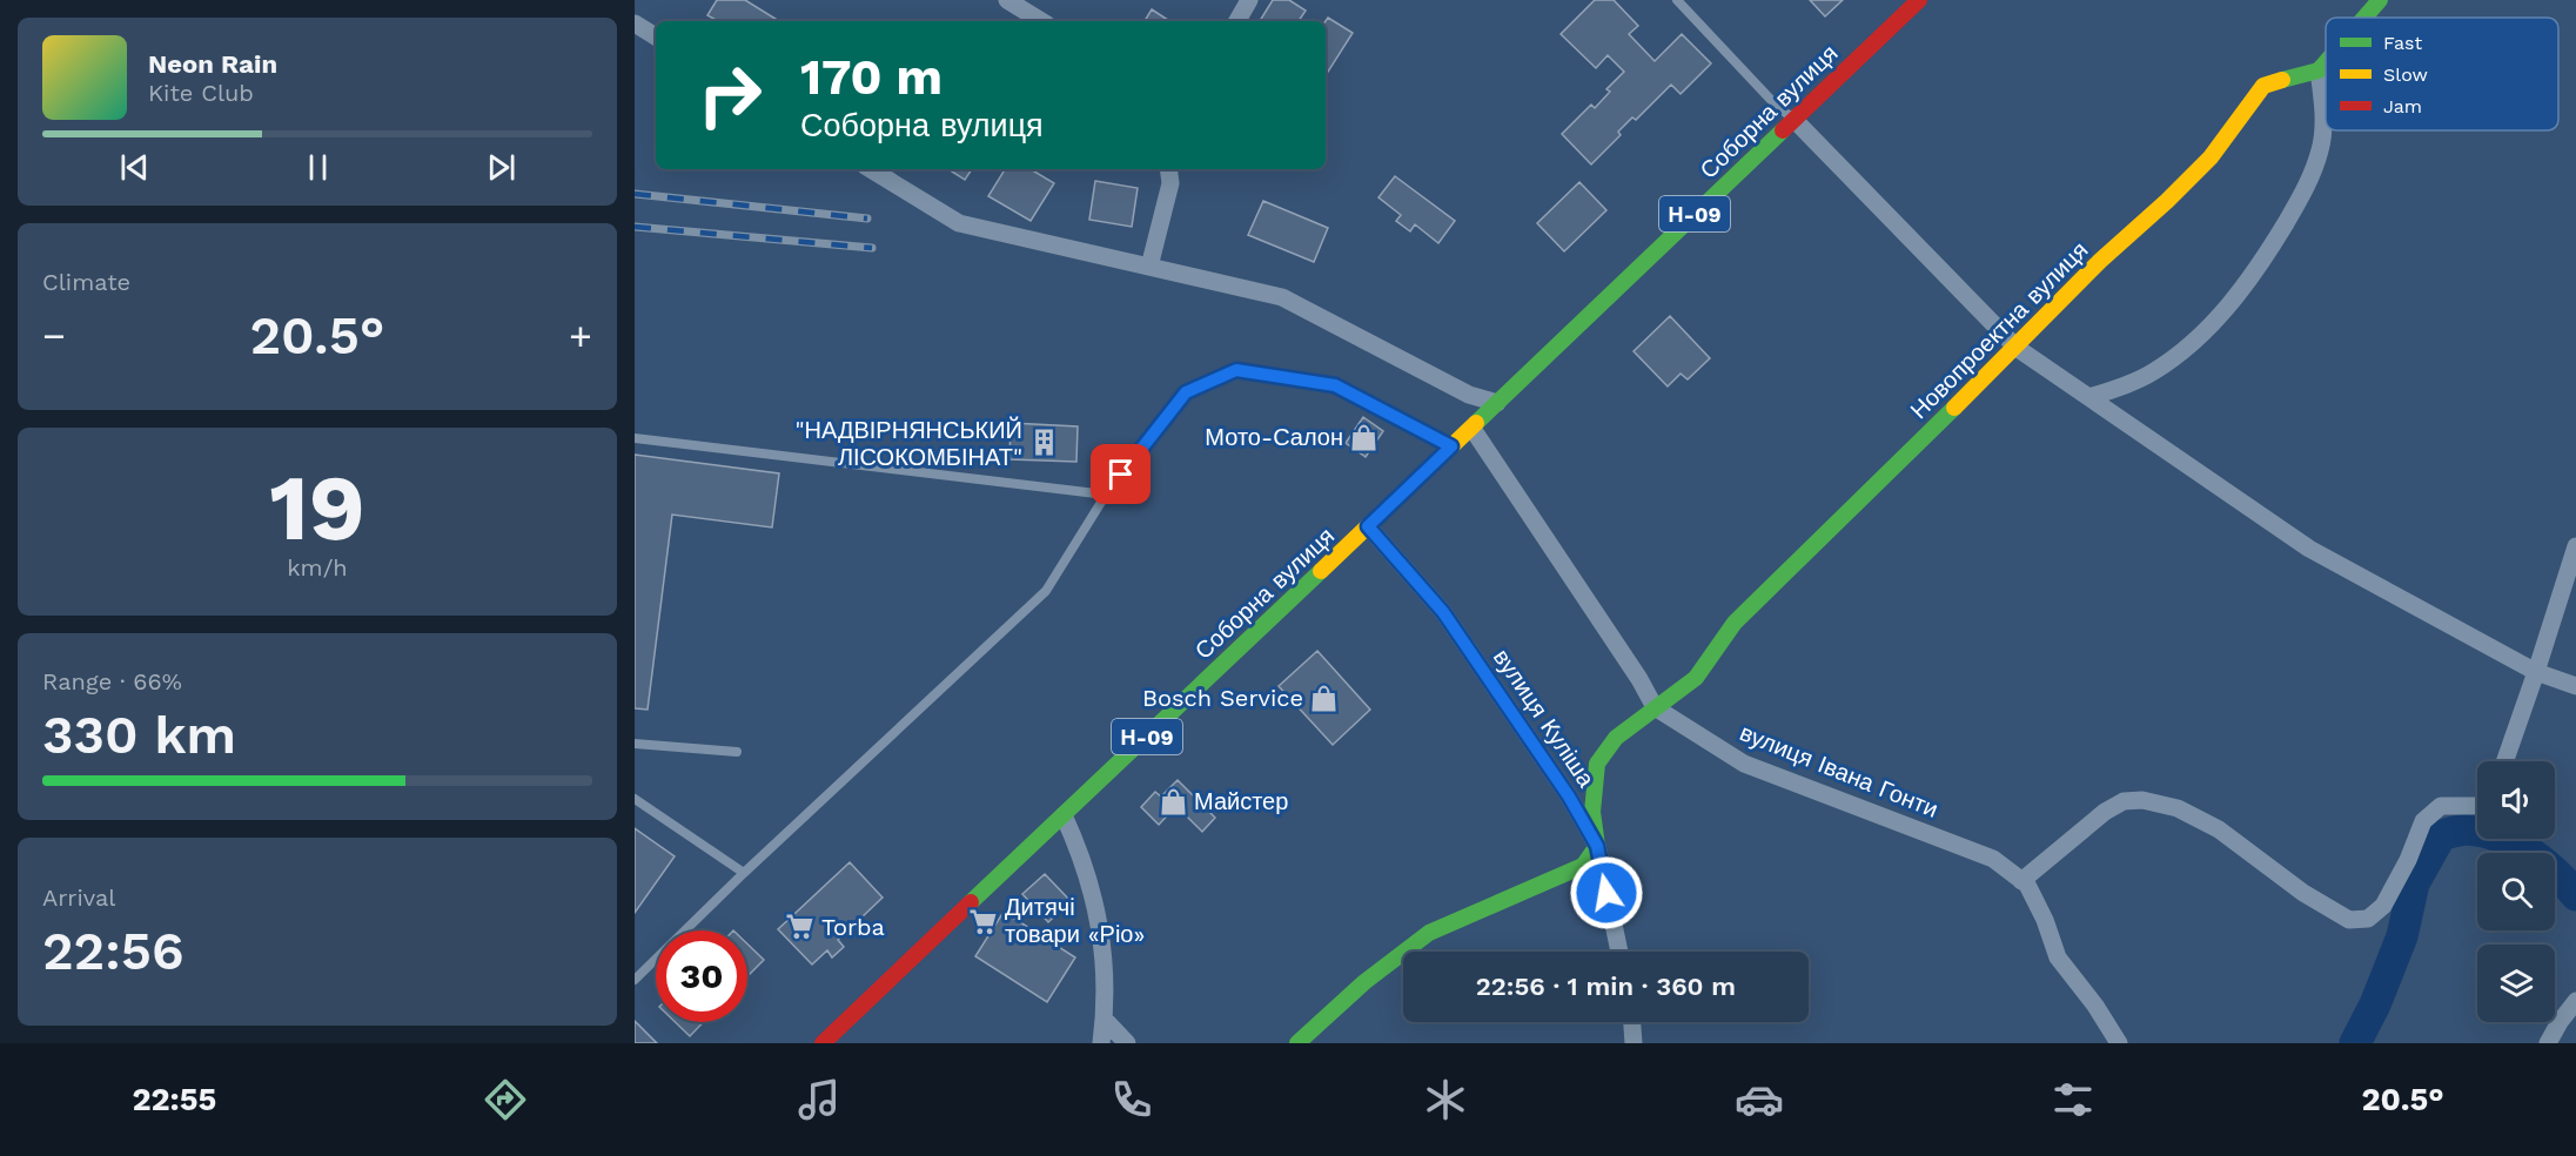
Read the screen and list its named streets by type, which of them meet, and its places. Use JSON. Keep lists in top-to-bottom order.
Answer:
{
  "streets": {
    "street": [
      "Соборна вулиця",
      "Н-09",
      "Новопроектна вулиця",
      "вулиця Куліша",
      "вулиця Івана Гонти"
    ]
  },
  "crossings": [
    ["Соборна вулиця", "вулиця Куліша"],
    ["Соборна вулиця", "вулиця Івана Гонти"],
    ["Новопроектна вулиця", "вулиця Куліша"],
    ["Новопроектна вулиця", "вулиця Івана Гонти"]
  ],
  "places": {
    "shop": ["Мото-Салон", "Bosch Service", "Майстер"],
    "building": ["\"НАДВІРНЯНСЬКИЙ ЛІСОКОМБІНАТ\""],
    "supermarket": ["Дитячі товари «Ріо»", "Torba"]
  },
  "legend": ["Fast", "Slow", "Jam"],
  "page": {
    "turn": ["170 m", "Соборна вулиця"],
    "song": ["Neon Rain", "Kite Club"],
    "tile": [
      "Climate",
      ["19", "km/h"],
      ["Range · 66%", "330 km"],
      ["Arrival", "22:56"]
    ],
    "heat": ["−", "20.5°", "+"],
    "limit": "30",
    "trip": "22:56 · 1 min · 360 m",
    "tabs": ["22:55", "20.5°"]
  }
}
